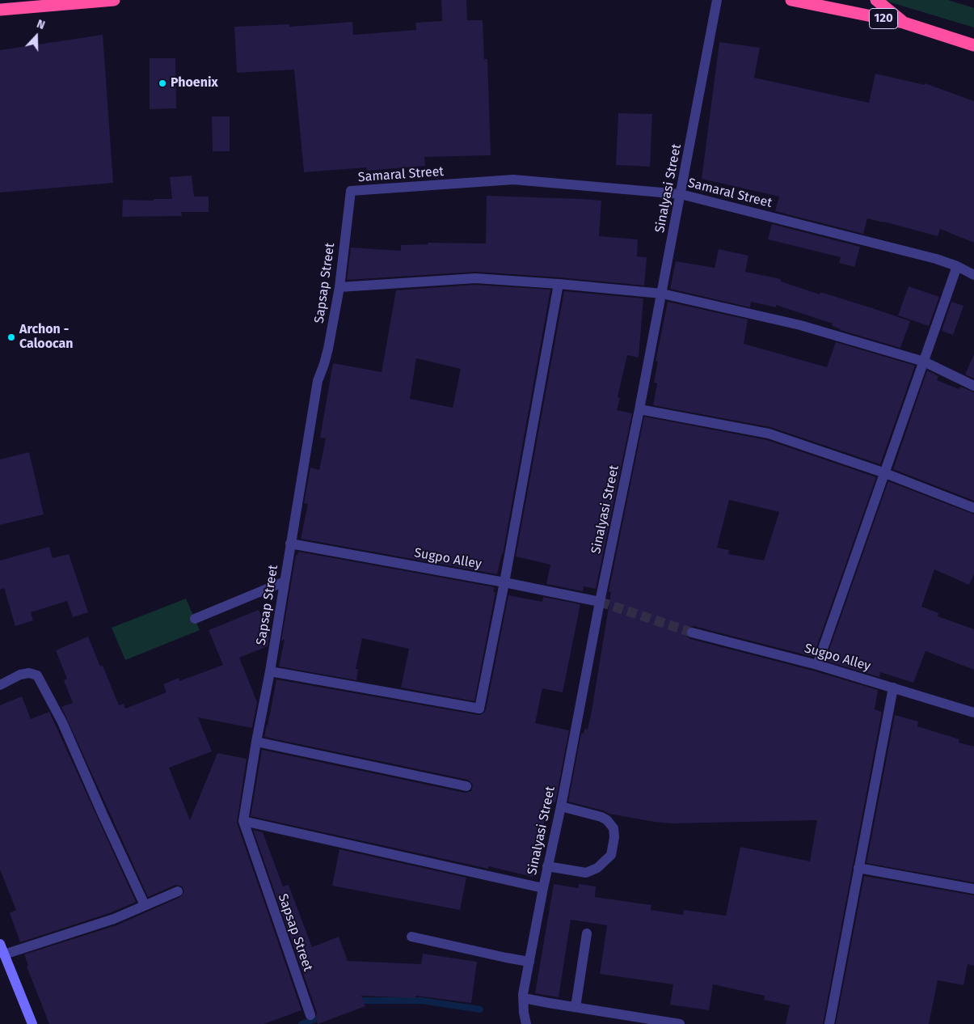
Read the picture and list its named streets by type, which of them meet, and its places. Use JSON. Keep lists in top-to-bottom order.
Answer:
{
  "streets": {
    "highway": ["120"],
    "street": [
      "Samaral Street",
      "Sinalyasi Street",
      "Sapsap Street",
      "Sugpo Alley"
    ]
  },
  "crossings": [
    ["Samaral Street", "Sinalyasi Street"],
    ["Samaral Street", "Sapsap Street"],
    ["Sinalyasi Street", "Sugpo Alley"],
    ["Sapsap Street", "Sugpo Alley"]
  ],
  "places": ["Phoenix", "Archon - Caloocan"],
  "north": "top"
}
